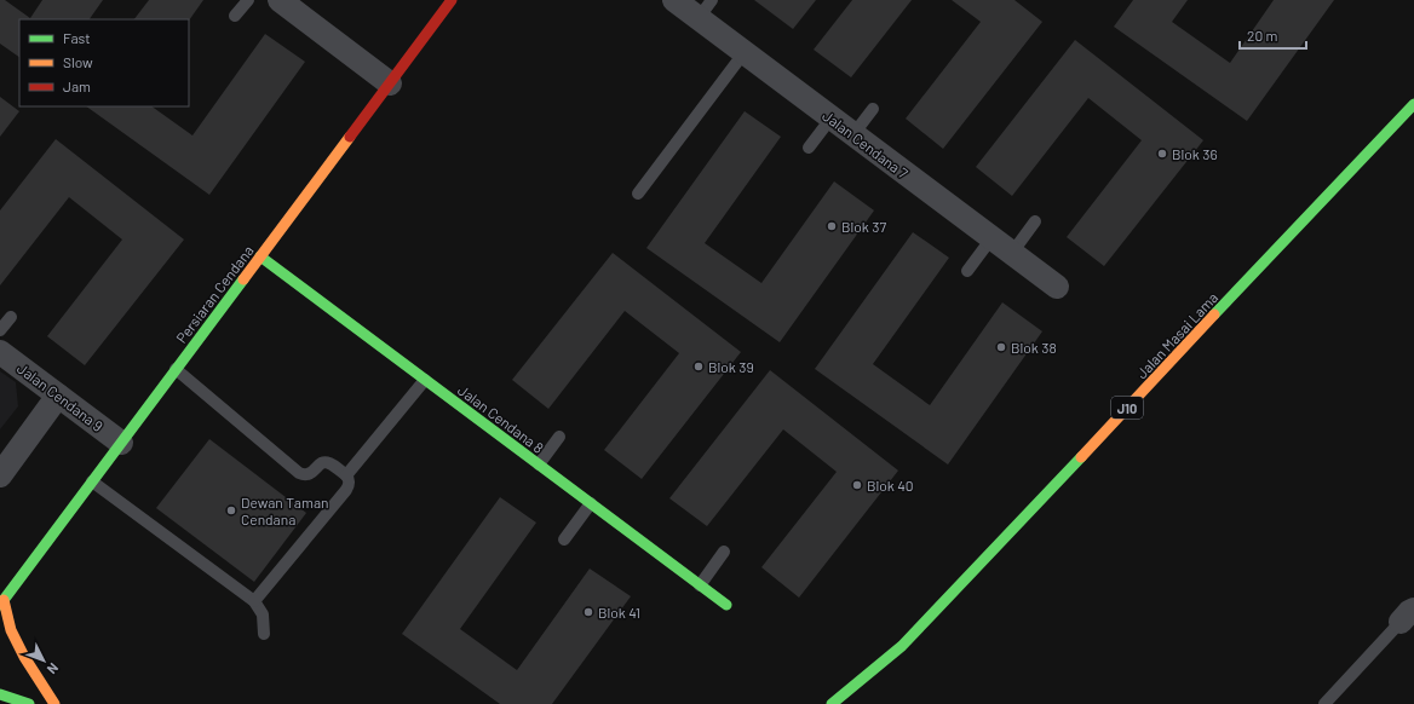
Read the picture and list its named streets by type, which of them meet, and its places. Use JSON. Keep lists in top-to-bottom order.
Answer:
{
  "streets": {
    "street": [
      "Jalan Cendana 7",
      "Persiaran Cendana",
      "Jalan Masai Lama",
      "Jalan Cendana 9",
      "J10",
      "Jalan Cendana 8"
    ]
  },
  "crossings": [
    ["Persiaran Cendana", "Jalan Cendana 9"],
    ["Persiaran Cendana", "Jalan Cendana 8"]
  ],
  "places": [
    "Blok 36",
    "Blok 37",
    "Blok 38",
    "Blok 39",
    "Blok 40",
    "Dewan Taman Cendana",
    "Blok 41"
  ],
  "legend": ["Fast", "Slow", "Jam"],
  "scale_bar": "20 m",
  "north": "bottom right"
}
